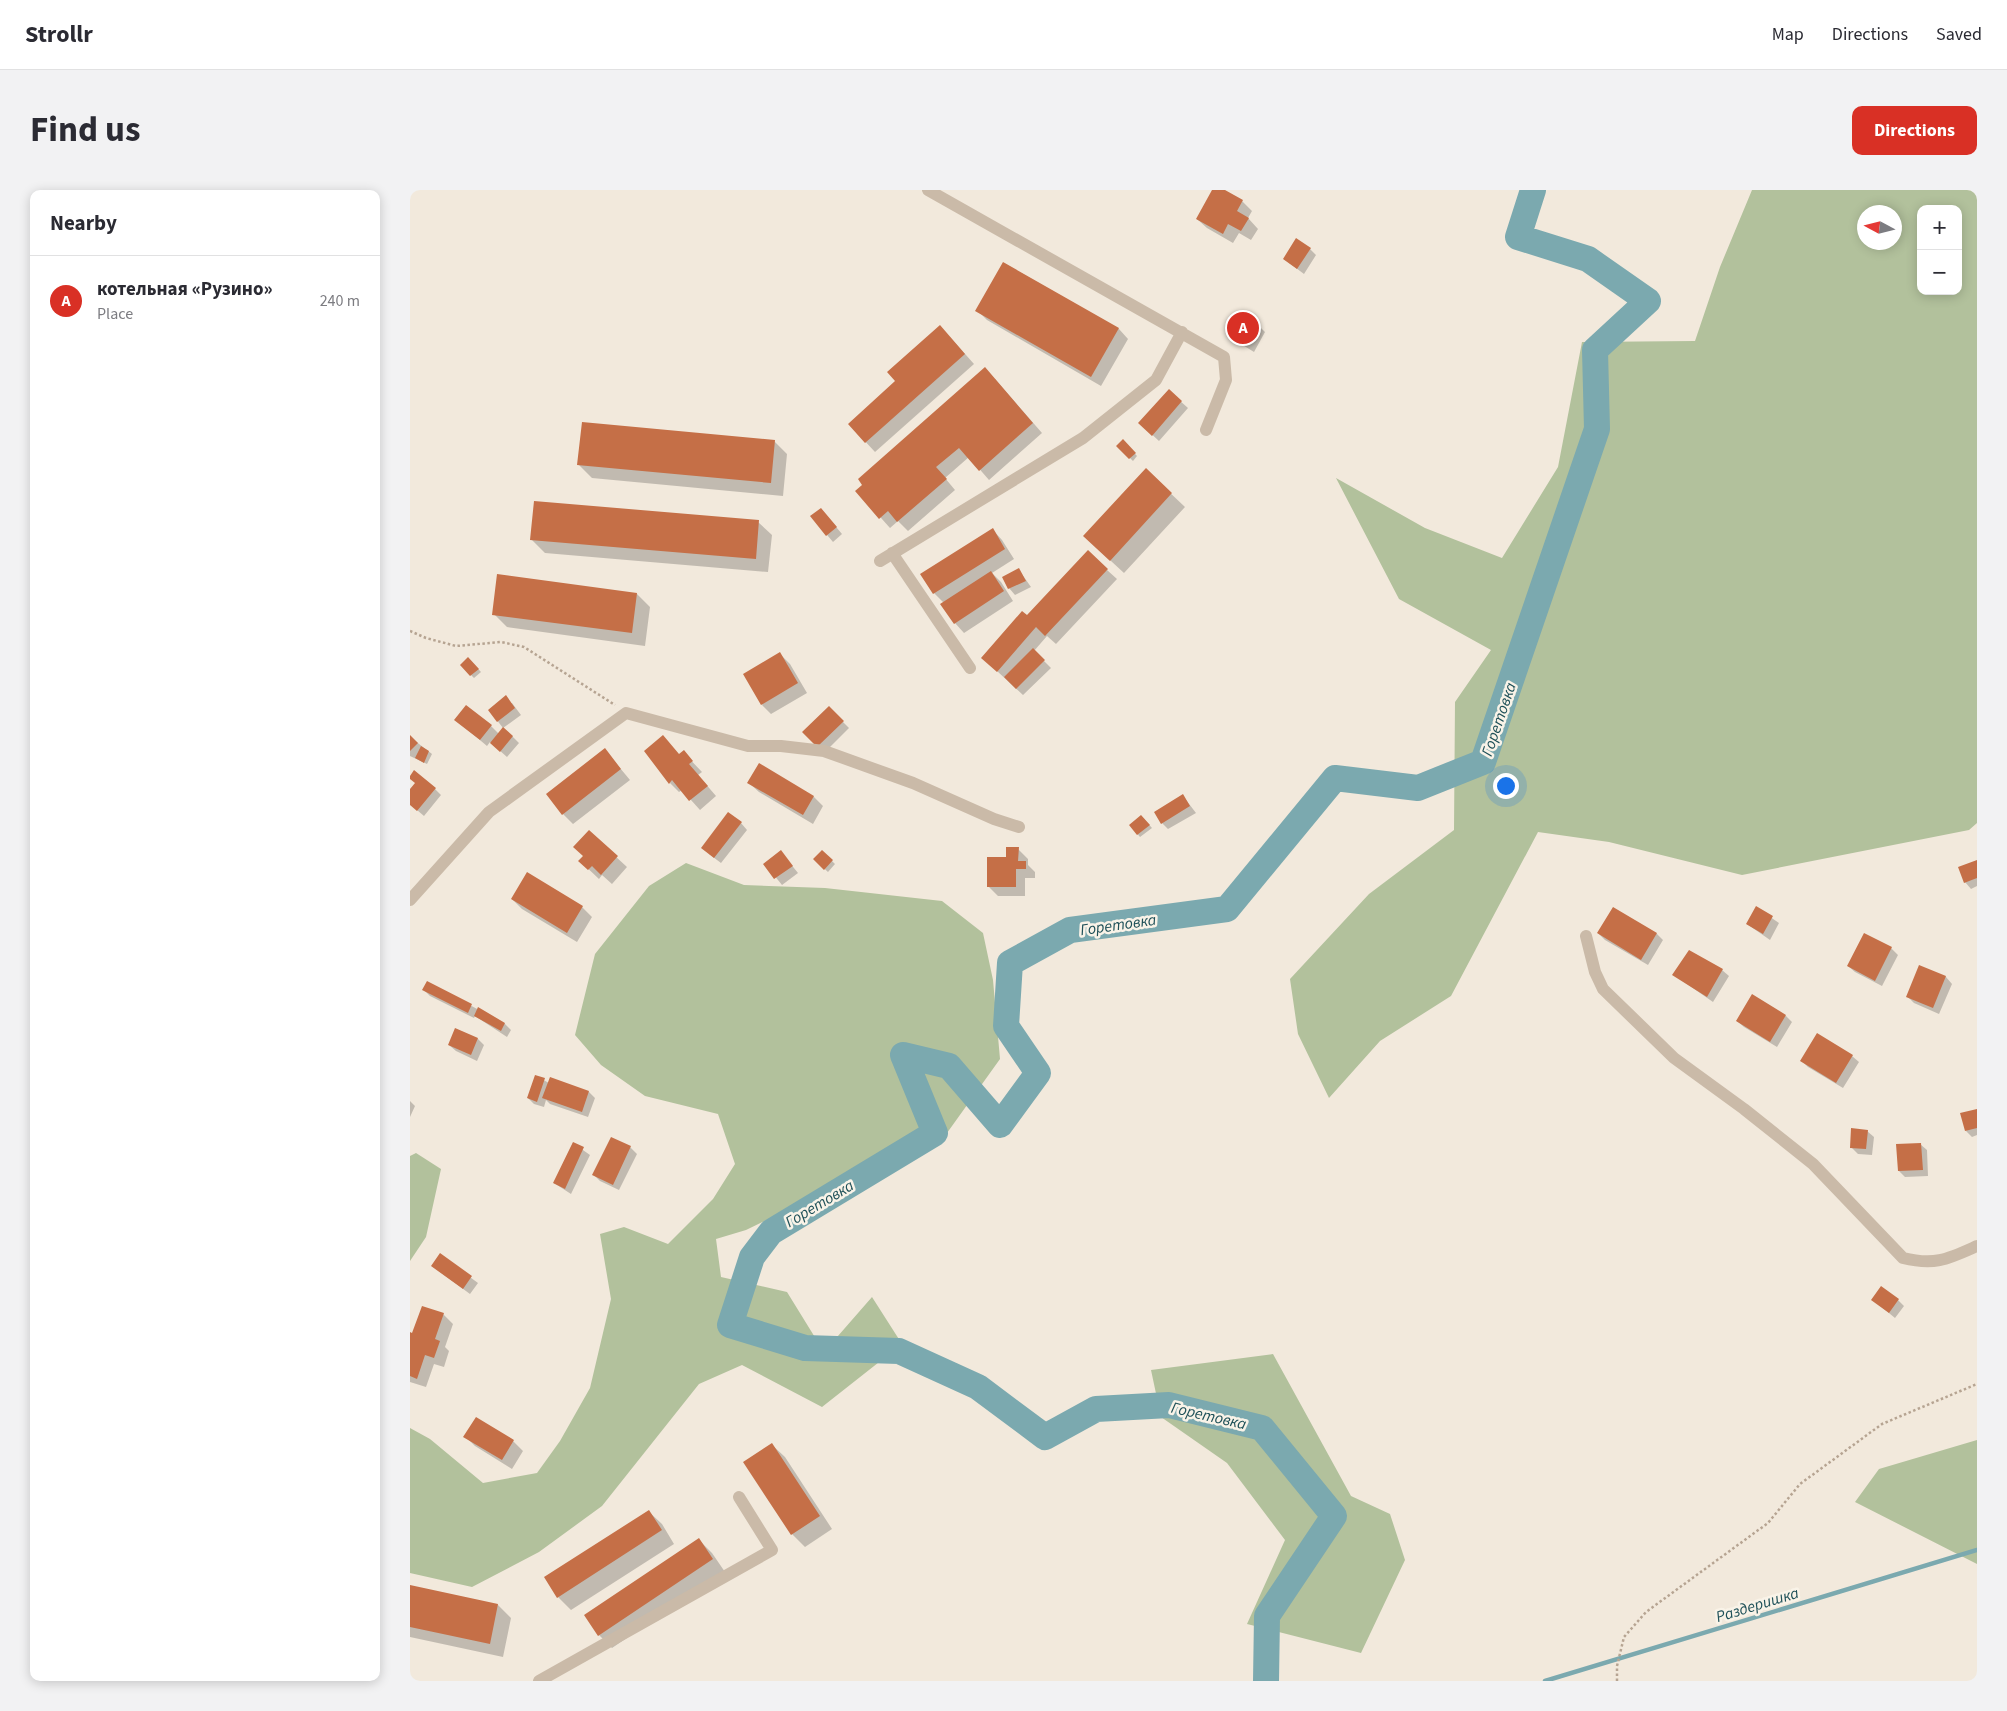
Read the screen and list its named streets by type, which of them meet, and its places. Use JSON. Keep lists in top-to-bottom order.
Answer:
{
  "water": ["Горетовка", "Раздеришка"],
  "north": "left",
  "page": {
    "header": "Strollr",
    "nav": ["Map", "Directions", "Saved"],
    "title": "Find us",
    "buttons": "Directions",
    "heading": "Nearby",
    "map_buttons": ["+", "−"],
    "list": [
      {
        "mark": "A",
        "name": "котельная «Рузино»",
        "note": "Place",
        "value": "240 m"
      }
    ],
    "pins": "A"
  }
}
